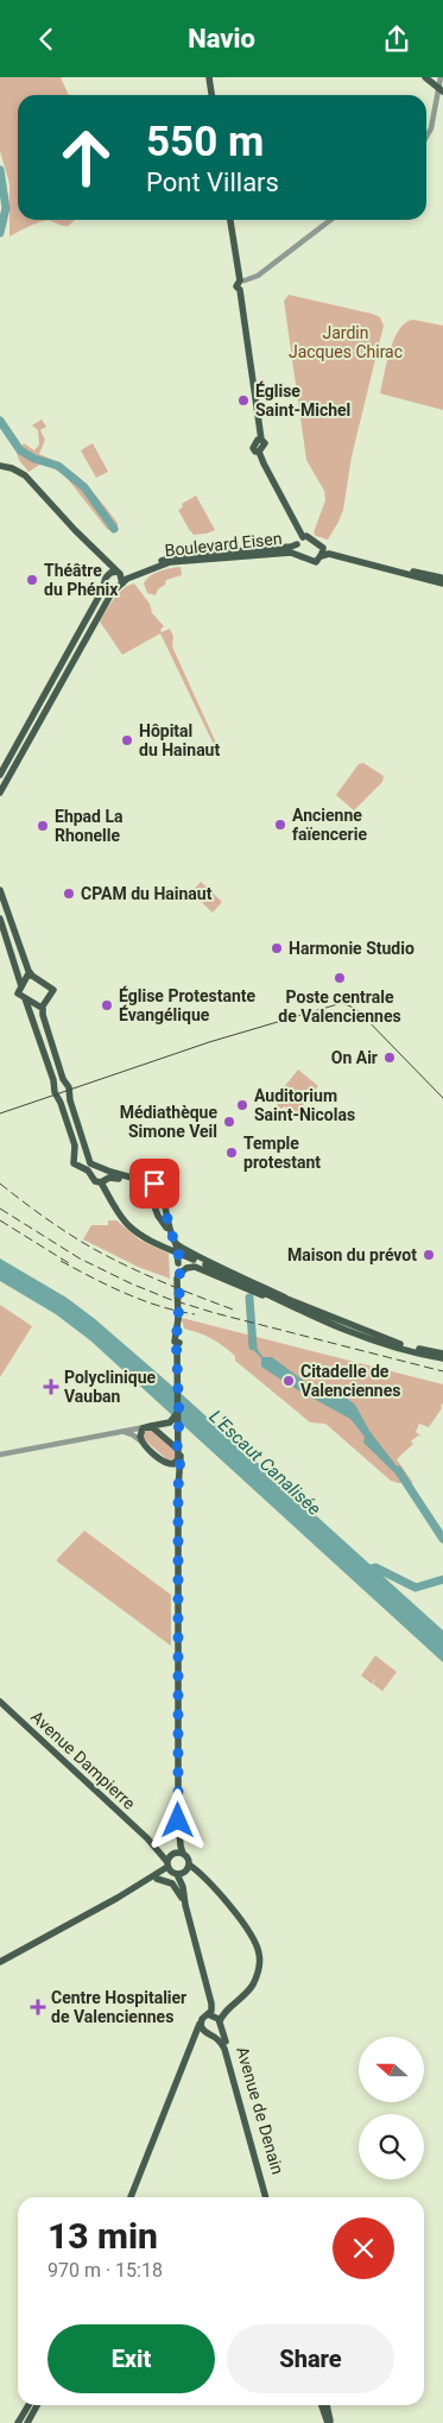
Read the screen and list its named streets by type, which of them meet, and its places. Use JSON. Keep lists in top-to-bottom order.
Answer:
{
  "streets": {
    "main road": ["Boulevard Eisen", "Avenue Dampierre", "Avenue de Denain"]
  },
  "water": ["L'Escaut Canalisée"],
  "parks": ["Jardin Jacques Chirac"],
  "places": {
    "other": [
      "Église Saint-Michel",
      "Théâtre du Phénix",
      "Hôpital du Hainaut",
      "Ancienne faïencerie",
      "Ehpad La Rhonelle",
      "CPAM du Hainaut",
      "Harmonie Studio",
      "Poste centrale de Valenciennes",
      "Église Protestante Évangélique",
      "On Air",
      "Auditorium Saint-Nicolas",
      "Médiathèque Simone Veil",
      "Temple protestant",
      "Maison du prévot",
      "Citadelle de Valenciennes"
    ],
    "health": ["Polyclinique Vauban", "Centre Hospitalier de Valenciennes"]
  },
  "north": "left",
  "page": {
    "header": "Navio",
    "turn": ["550 m", "Pont Villars"],
    "heading": ["13 min", "970 m · 15:18"],
    "buttons": ["Exit", "Share"]
  }
}
